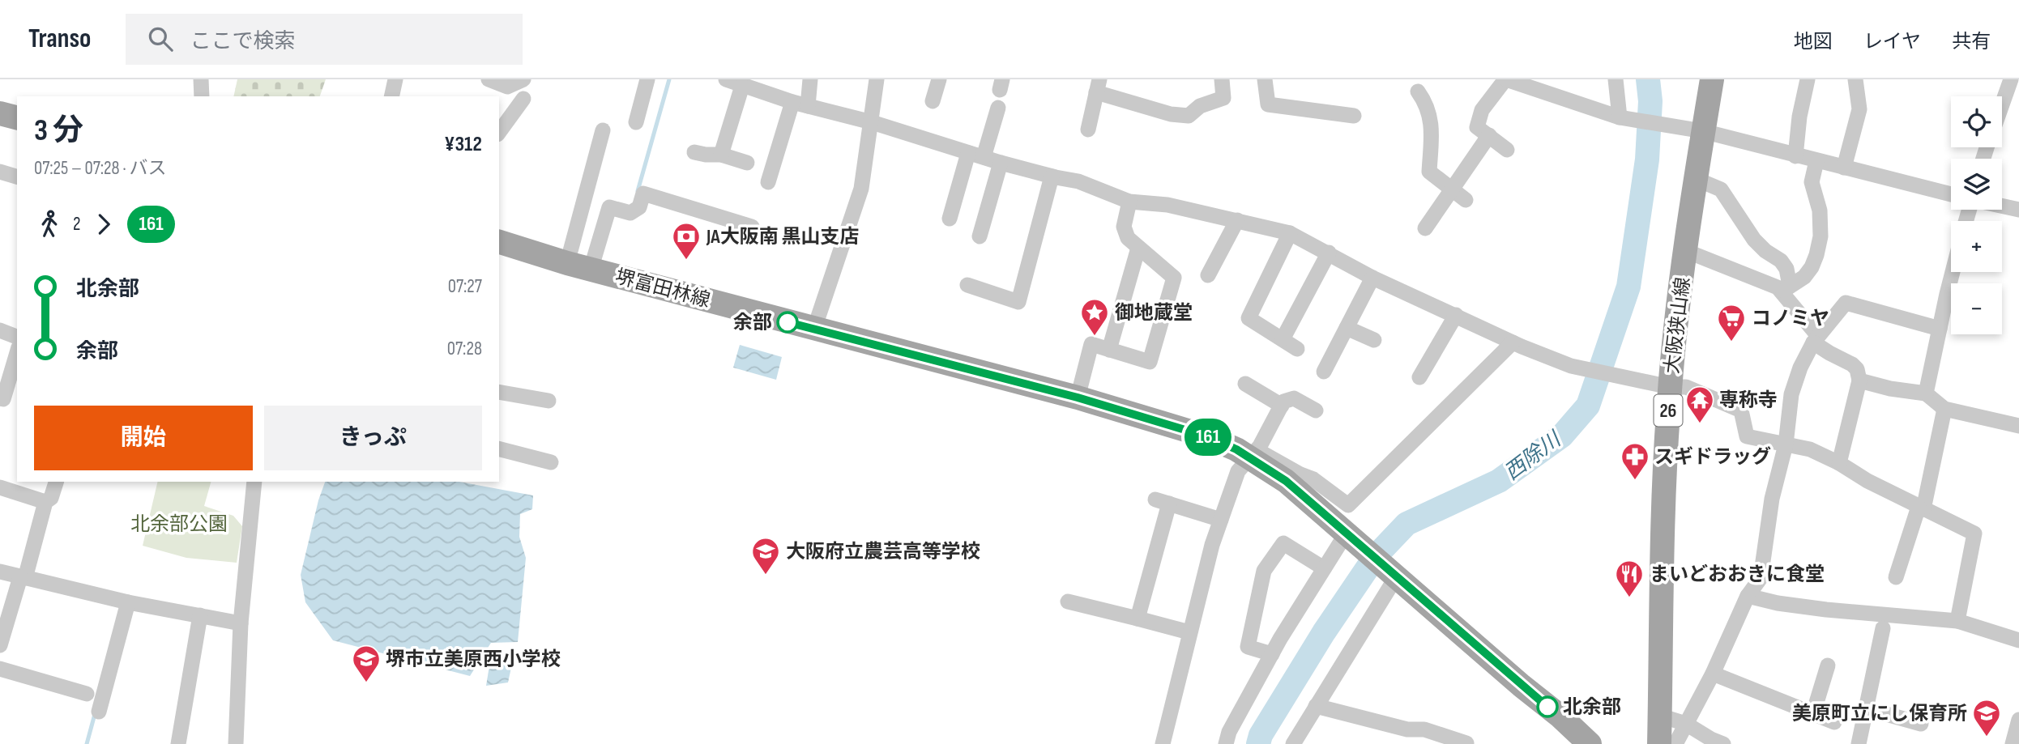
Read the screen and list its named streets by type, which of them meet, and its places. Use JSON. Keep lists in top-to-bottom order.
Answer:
{
  "streets": {
    "main road": ["堺富田林線", "大阪狭山線", "26"]
  },
  "water": ["西除川"],
  "parks": ["北余部公園"],
  "places": {
    "bank": ["JA大阪南 黒山支店"],
    "other": ["余部", "北余部"],
    "place": ["御地蔵堂"],
    "supermarket": ["コノミヤ"],
    "temple": ["専称寺"],
    "pharmacy": ["スギドラッグ"],
    "school or university": ["大阪府立農芸高等学校", "堺市立美原西小学校", "美原町立にし保育所"],
    "restaurant": ["まいどおおきに食堂"]
  },
  "lines": ["bus line 161"],
  "page": {
    "header": "Transo",
    "search": "ここで検索",
    "nav": ["地図", "レイヤ", "共有"],
    "on_map": "161",
    "map_buttons": ["+", "−"],
    "heading": ["3 分", "07:25 – 07:28 · バス", "¥312"],
    "legs": ["2", "161"],
    "list": [
      {
        "name": "北余部",
        "value": "07:27"
      },
      {
        "name": "余部",
        "value": "07:28"
      }
    ],
    "buttons": ["開始", "きっぷ"]
  }
}
